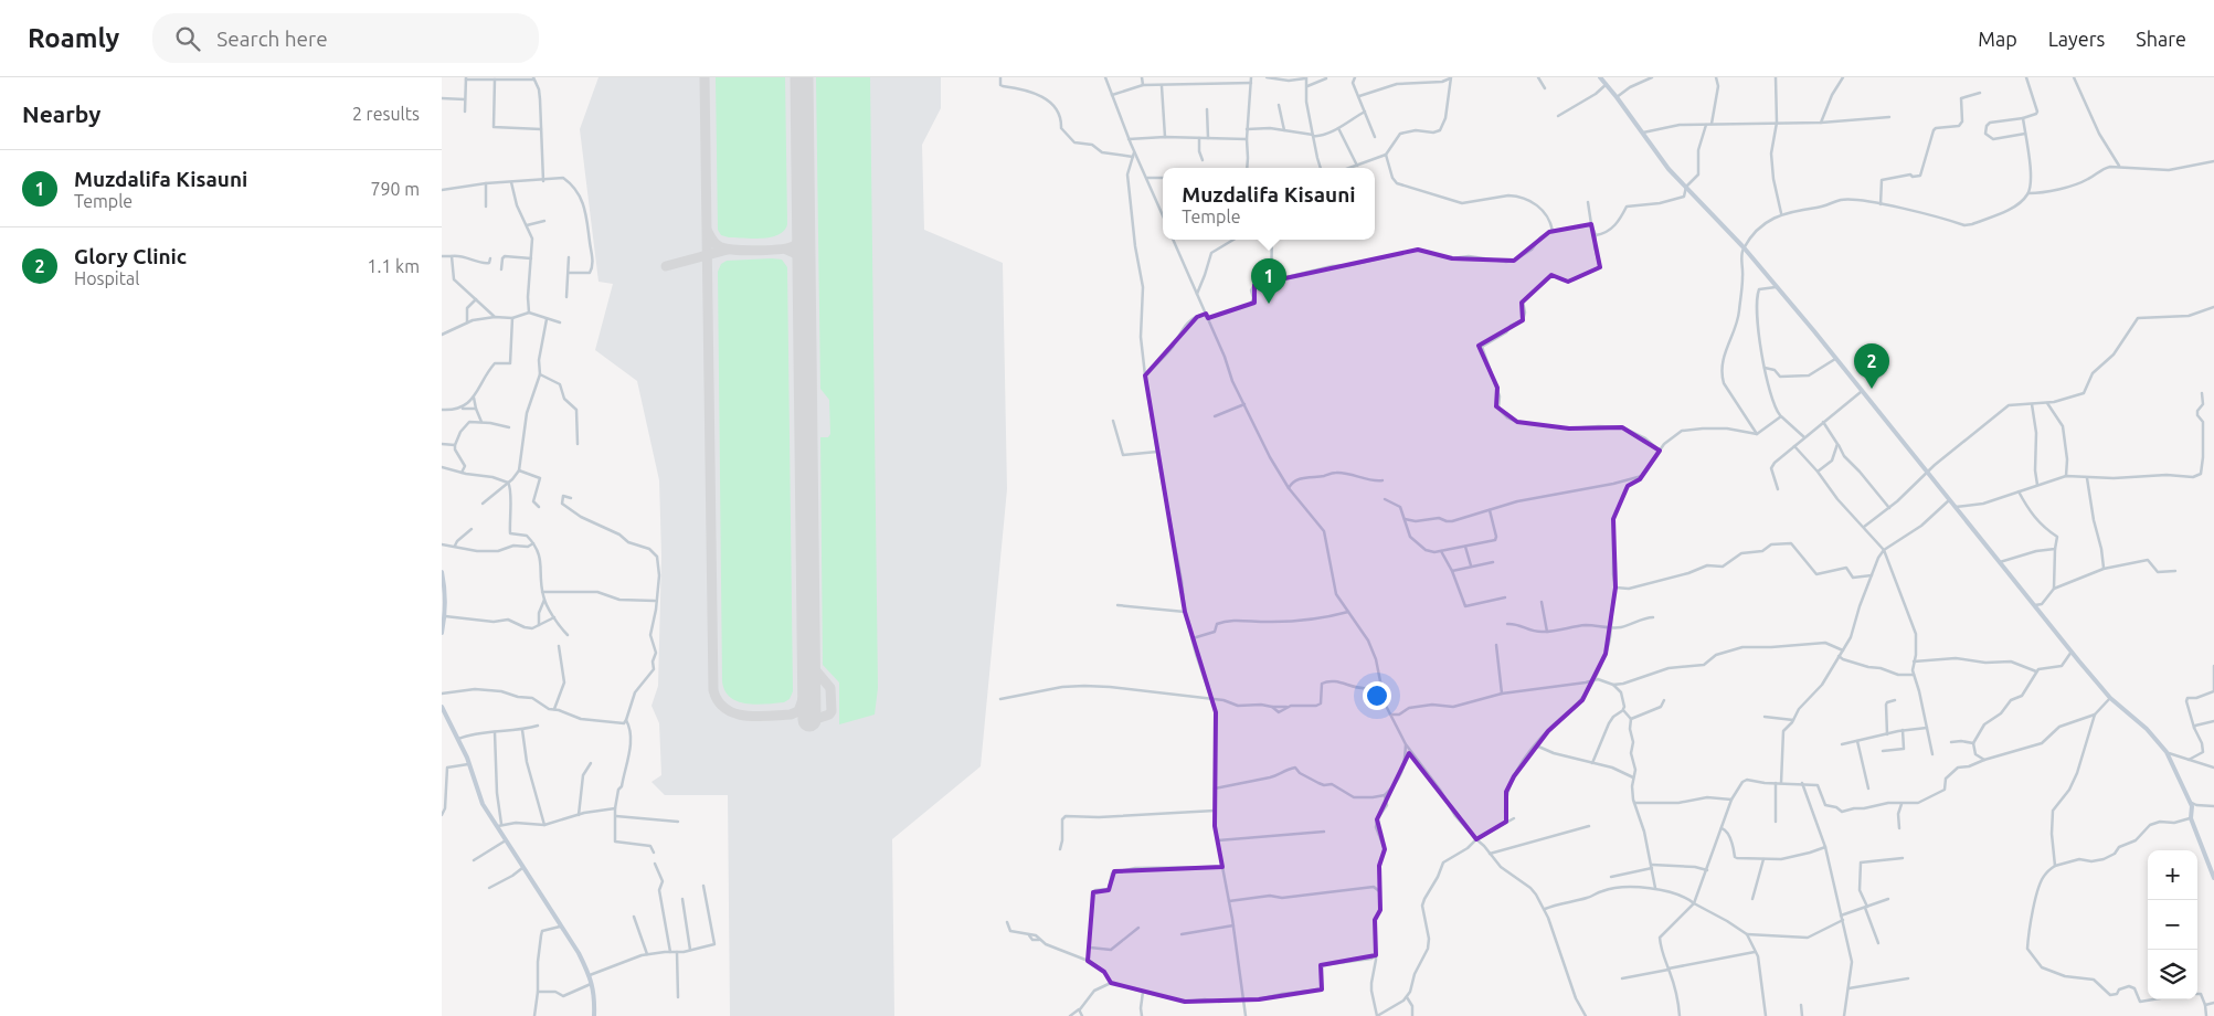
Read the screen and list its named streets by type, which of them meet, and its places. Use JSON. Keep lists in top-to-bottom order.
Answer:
{
  "page": {
    "header": "Roamly",
    "search": "Search here",
    "nav": ["Map", "Layers", "Share"],
    "heading": ["Nearby", "2 results"],
    "list": [
      {
        "mark": "1",
        "name": "Muzdalifa Kisauni",
        "note": "Temple",
        "value": "790 m"
      },
      {
        "mark": "2",
        "name": "Glory Clinic",
        "note": "Hospital",
        "value": "1.1 km"
      }
    ],
    "popup": ["Muzdalifa Kisauni", "Temple"],
    "pins": ["1", "2"],
    "map_buttons": ["+", "−"]
  }
}
